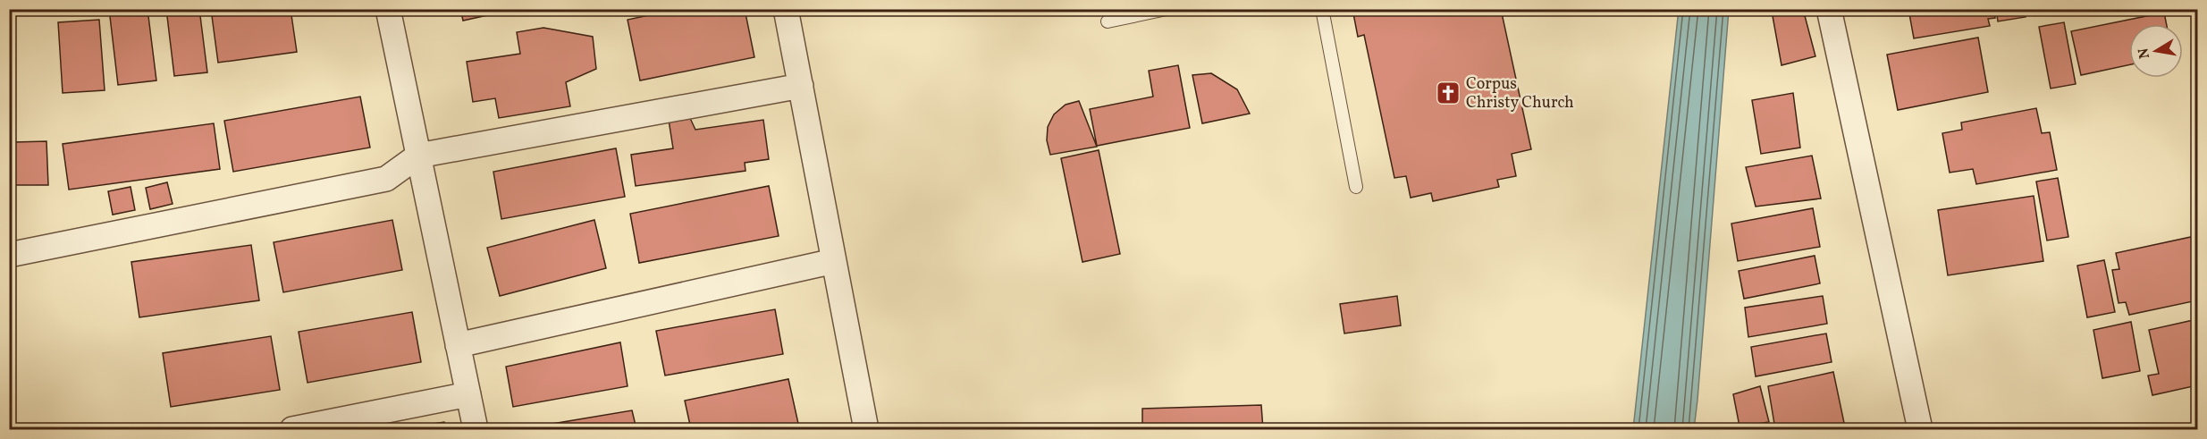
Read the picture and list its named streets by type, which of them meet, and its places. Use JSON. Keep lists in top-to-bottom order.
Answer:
{
  "places": {
    "church": ["Corpus Christy Church"]
  },
  "north": "left"
}
